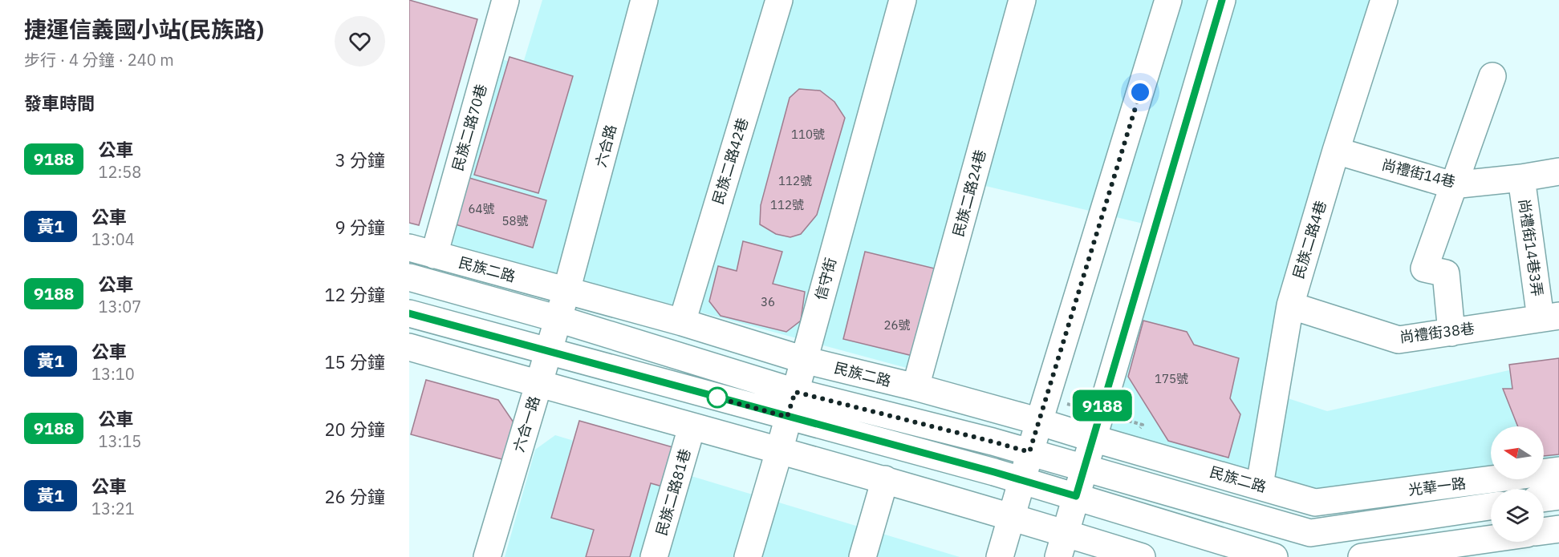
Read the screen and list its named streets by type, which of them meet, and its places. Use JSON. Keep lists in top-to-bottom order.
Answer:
{
  "streets": {
    "street": [
      "民族二路70巷",
      "六合路",
      "民族二路42巷",
      "尚禮街14巷",
      "民族二路24巷",
      "民族二路4巷",
      "尚禮街14巷3弄",
      "民族二路",
      "信守街",
      "尚禮街38巷",
      "六合一路",
      "光華一路",
      "民族二路81巷"
    ]
  },
  "crossings": [
    ["民族二路70巷", "民族二路"],
    ["六合路", "民族二路"],
    ["六合路", "六合一路"],
    ["民族二路42巷", "民族二路"],
    ["尚禮街14巷", "民族二路4巷"],
    ["尚禮街14巷", "尚禮街14巷3弄"],
    ["民族二路24巷", "民族二路"],
    ["民族二路4巷", "民族二路"],
    ["民族二路4巷", "尚禮街38巷"],
    ["尚禮街14巷3弄", "尚禮街38巷"],
    ["民族二路", "信守街"],
    ["民族二路", "六合一路"],
    ["民族二路", "光華一路"]
  ],
  "lines": ["bus line 9188"],
  "house_numbers": [
    "110號",
    "112號",
    "112號",
    "64號",
    "58號",
    "36",
    "26號",
    "175號"
  ],
  "north": "left",
  "page": {
    "heading": [
      ["捷運信義國小站(民族路)", "步行 · 4 分鐘 · 240 m"],
      "發車時間"
    ],
    "on_map": "9188",
    "list": [
      {
        "mark": "9188",
        "name": "公車",
        "note": "12:58",
        "value": "3 分鐘"
      },
      {
        "mark": "黃1",
        "name": "公車",
        "note": "13:04",
        "value": "9 分鐘"
      },
      {
        "mark": "9188",
        "name": "公車",
        "note": "13:07",
        "value": "12 分鐘"
      },
      {
        "mark": "黃1",
        "name": "公車",
        "note": "13:10",
        "value": "15 分鐘"
      },
      {
        "mark": "9188",
        "name": "公車",
        "note": "13:15",
        "value": "20 分鐘"
      },
      {
        "mark": "黃1",
        "name": "公車",
        "note": "13:21",
        "value": "26 分鐘"
      }
    ]
  }
}
